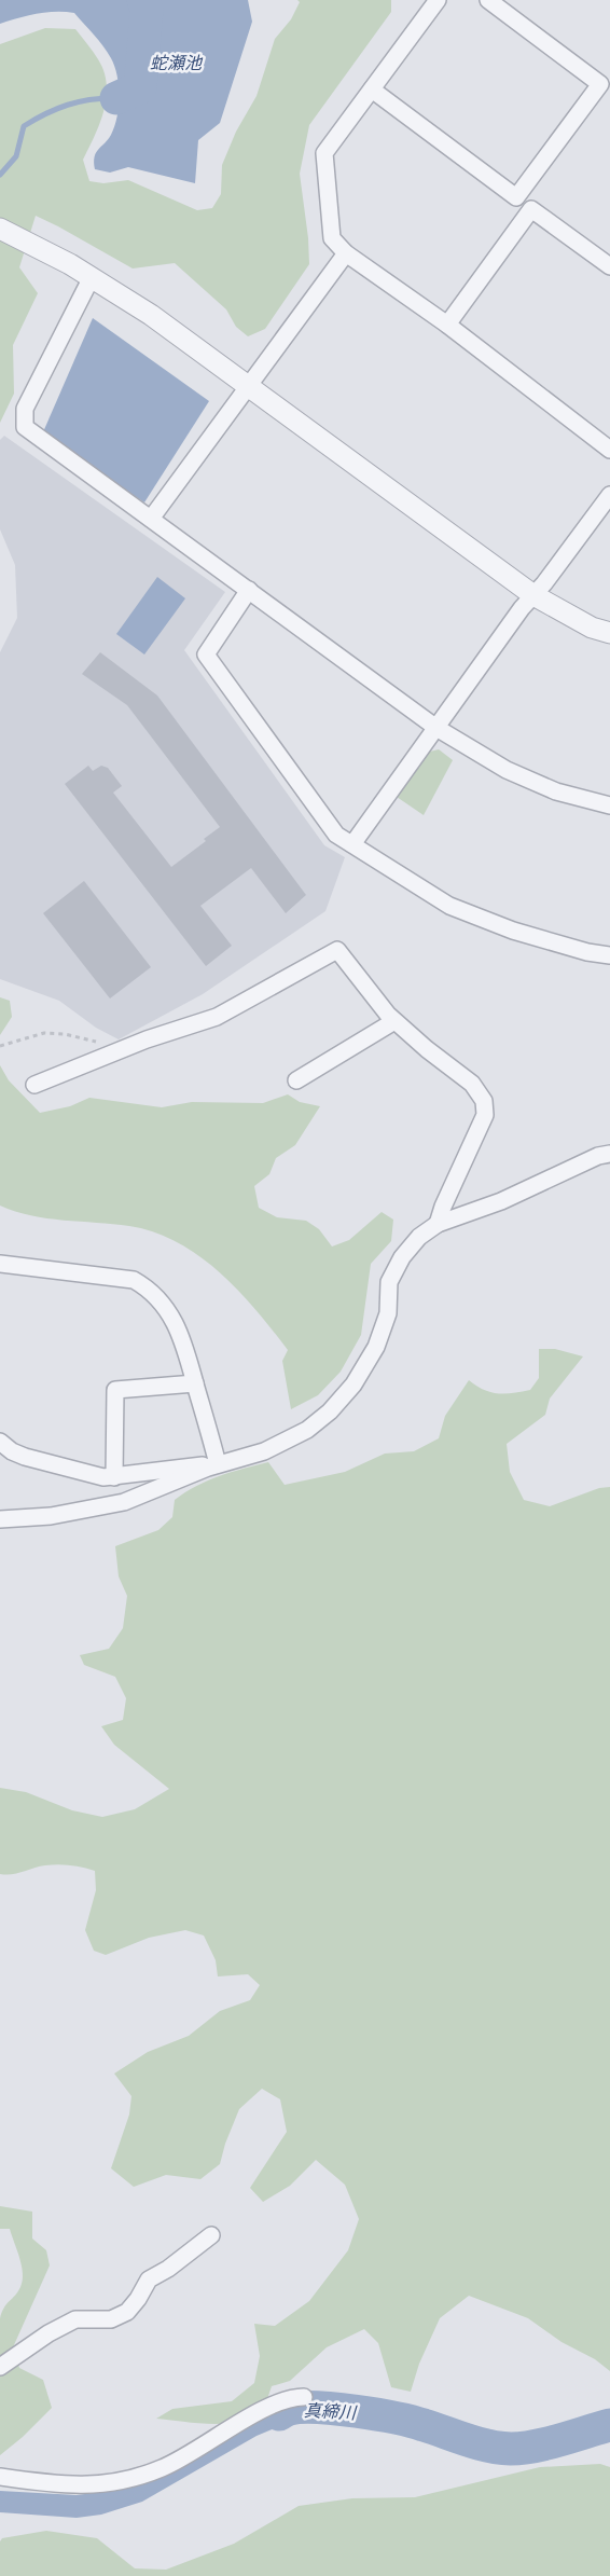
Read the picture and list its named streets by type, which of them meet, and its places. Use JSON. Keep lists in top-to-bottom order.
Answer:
{
  "water": ["蛇瀬池", "真締川"]
}
